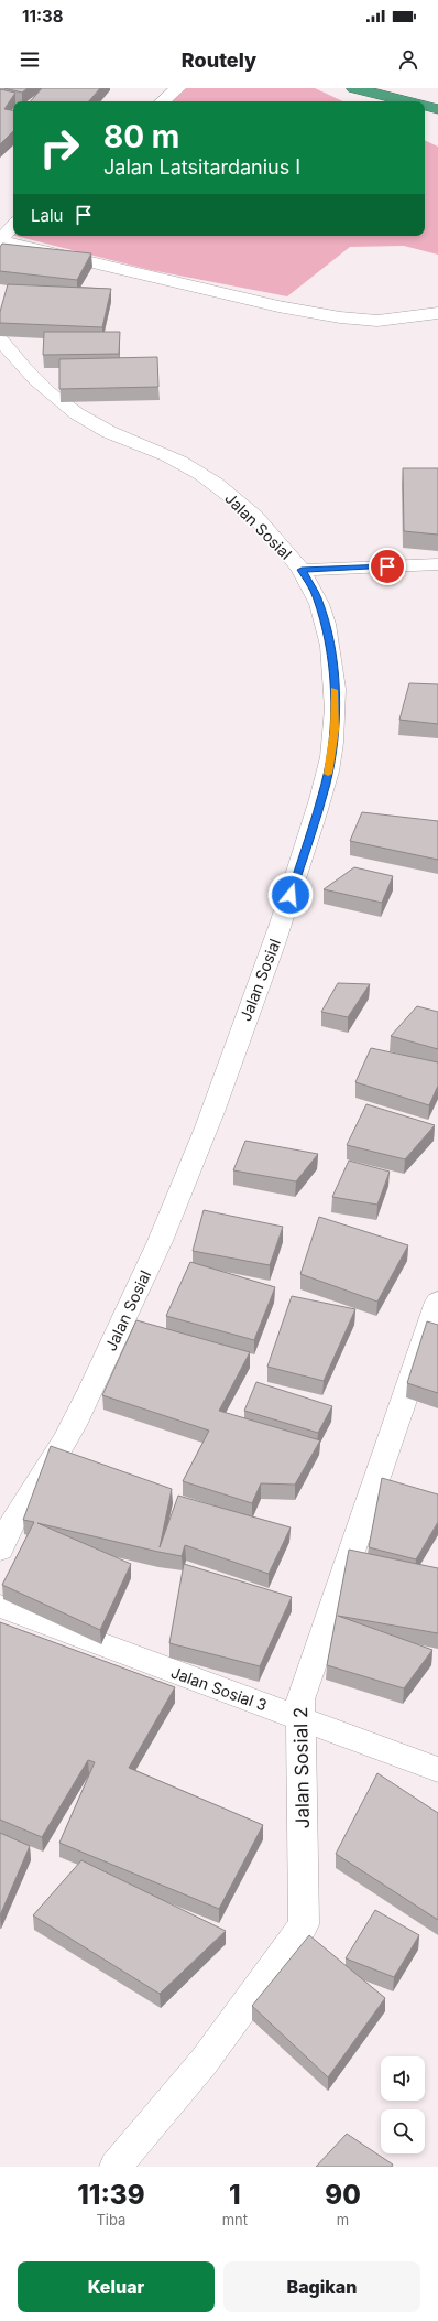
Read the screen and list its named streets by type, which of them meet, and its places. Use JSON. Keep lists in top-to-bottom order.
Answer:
{
  "streets": {
    "street": ["Jalan Sosial", "Jalan Sosial 3", "Jalan Sosial 2"]
  },
  "crossings": [
    ["Jalan Sosial 3", "Jalan Sosial 2"]
  ],
  "page": {
    "status": "11:38",
    "header": "Routely",
    "turn": ["80 m", "Jalan Latsitardanius I"],
    "then": "Lalu",
    "eta": [
      "11:39",
      "Tiba",
      "1",
      "mnt",
      "90",
      "m"
    ],
    "buttons": ["Keluar", "Bagikan"]
  }
}
